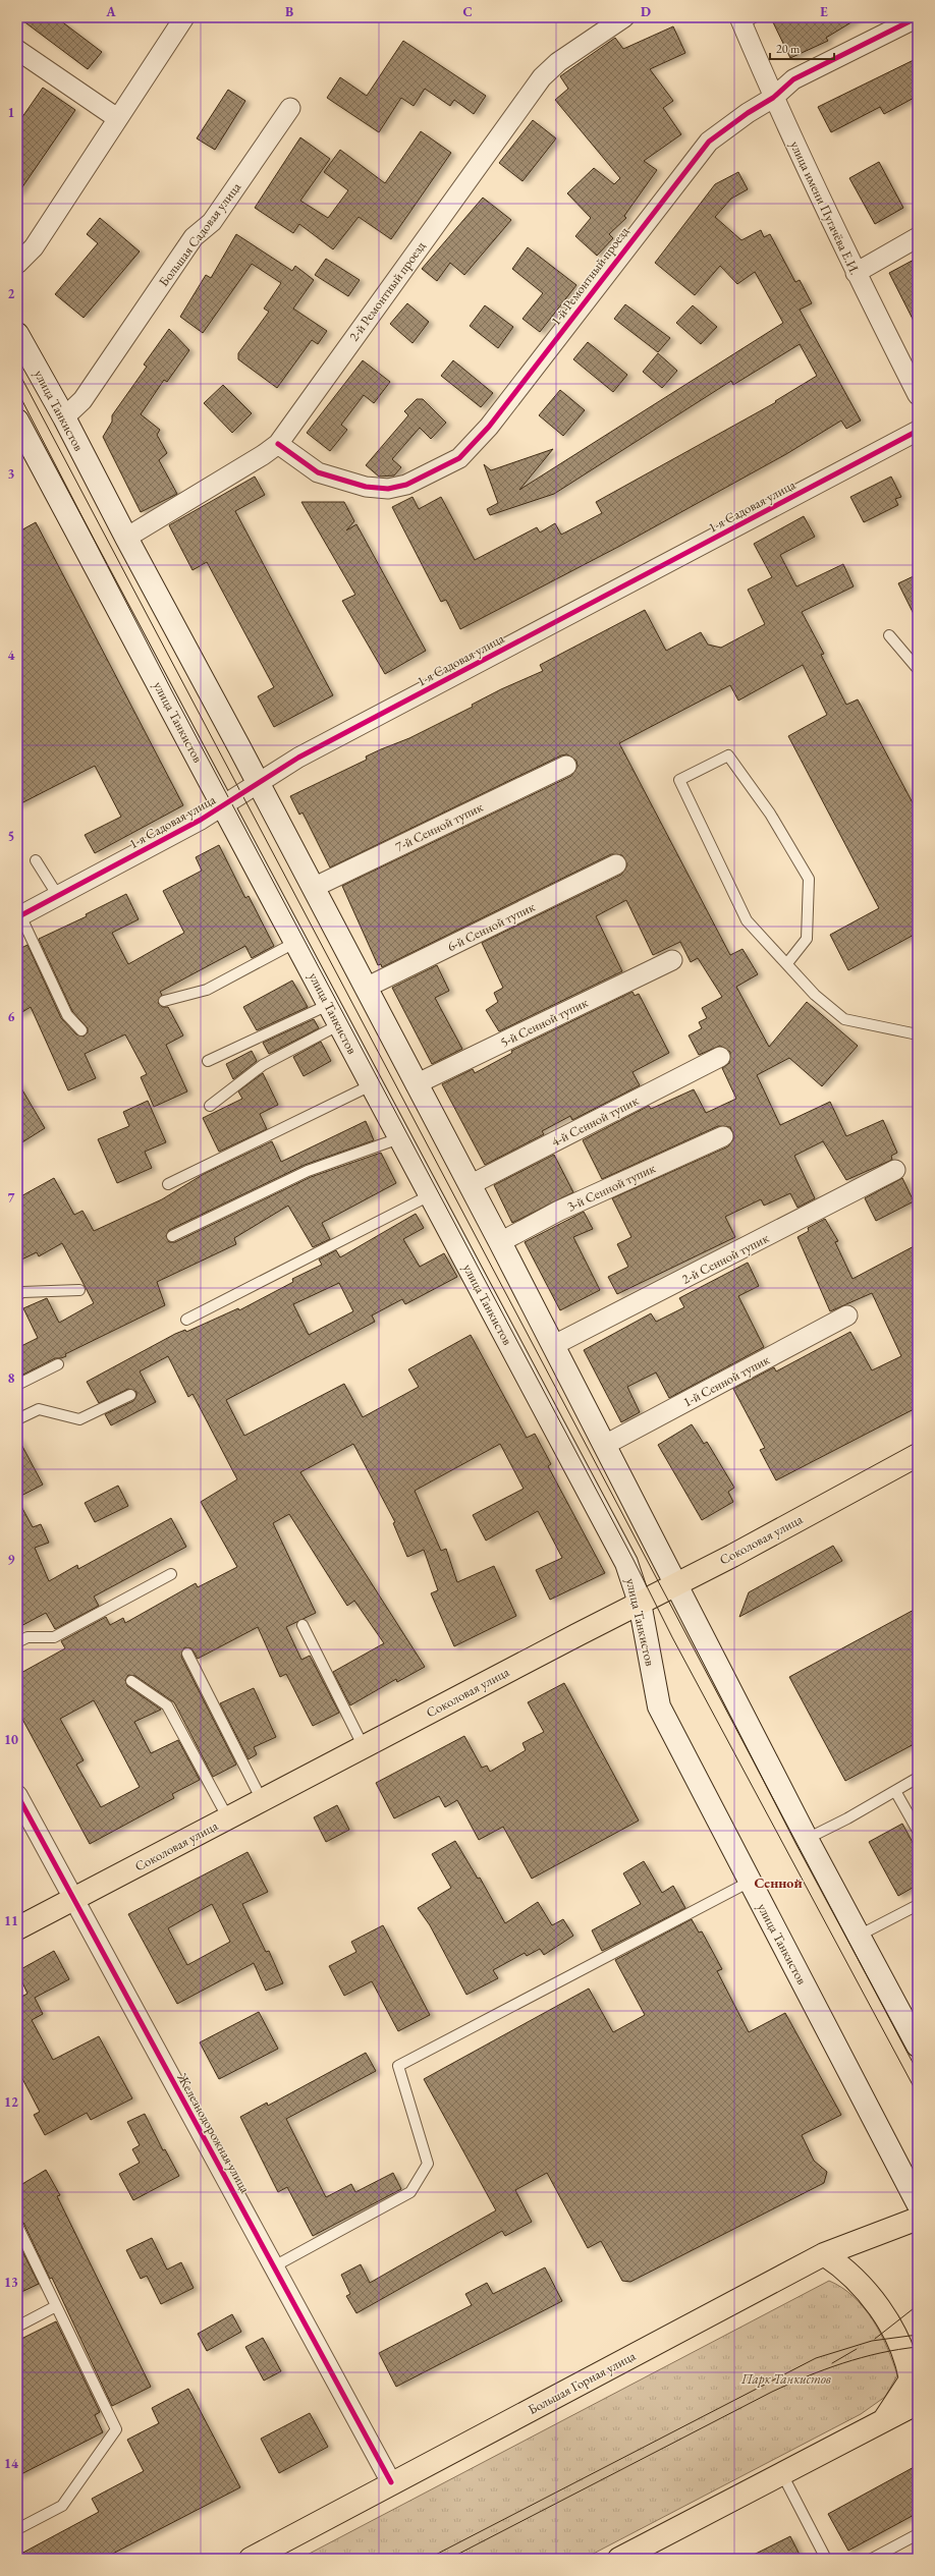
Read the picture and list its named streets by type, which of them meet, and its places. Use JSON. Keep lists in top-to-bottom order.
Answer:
{
  "streets": {
    "main road": ["улица Танкистов", "Соколовая улица", "Большая Горная улица"],
    "street": [
      "улица имени Пугачёва Е.И.",
      "Большая Садовая улица",
      "1-й Ремонтный проезд",
      "2-й Ремонтный проезд",
      "1-я Садовая улица",
      "7-й Сенной тупик",
      "6-й Сенной тупик",
      "5-й Сенной тупик",
      "4-й Сенной тупик",
      "3-й Сенной тупик",
      "2-й Сенной тупик",
      "1-й Сенной тупик",
      "Железнодорожная улица"
    ]
  },
  "crossings": [
    ["улица имени Пугачёва Е.И.", "1-й Ремонтный проезд"],
    ["Большая Садовая улица", "улица Танкистов"],
    ["1-й Ремонтный проезд", "2-й Ремонтный проезд"],
    ["2-й Ремонтный проезд", "улица Танкистов"],
    ["улица Танкистов", "1-я Садовая улица"],
    ["улица Танкистов", "7-й Сенной тупик"],
    ["улица Танкистов", "6-й Сенной тупик"],
    ["улица Танкистов", "5-й Сенной тупик"],
    ["улица Танкистов", "4-й Сенной тупик"],
    ["улица Танкистов", "3-й Сенной тупик"],
    ["улица Танкистов", "2-й Сенной тупик"],
    ["улица Танкистов", "1-й Сенной тупик"],
    ["улица Танкистов", "Соколовая улица"],
    ["Соколовая улица", "Железнодорожная улица"],
    ["Железнодорожная улица", "Большая Горная улица"]
  ],
  "districts": ["Сенной"],
  "parks": ["Парк Танкистов"],
  "scale_bar": "20 m",
  "grid": {
    "columns": [
      "A",
      "B",
      "C",
      "D",
      "E"
    ],
    "rows": [
      "1",
      "2",
      "3",
      "4",
      "5",
      "6",
      "7",
      "8",
      "9",
      "10",
      "11",
      "12",
      "13",
      "14"
    ]
  }
}
